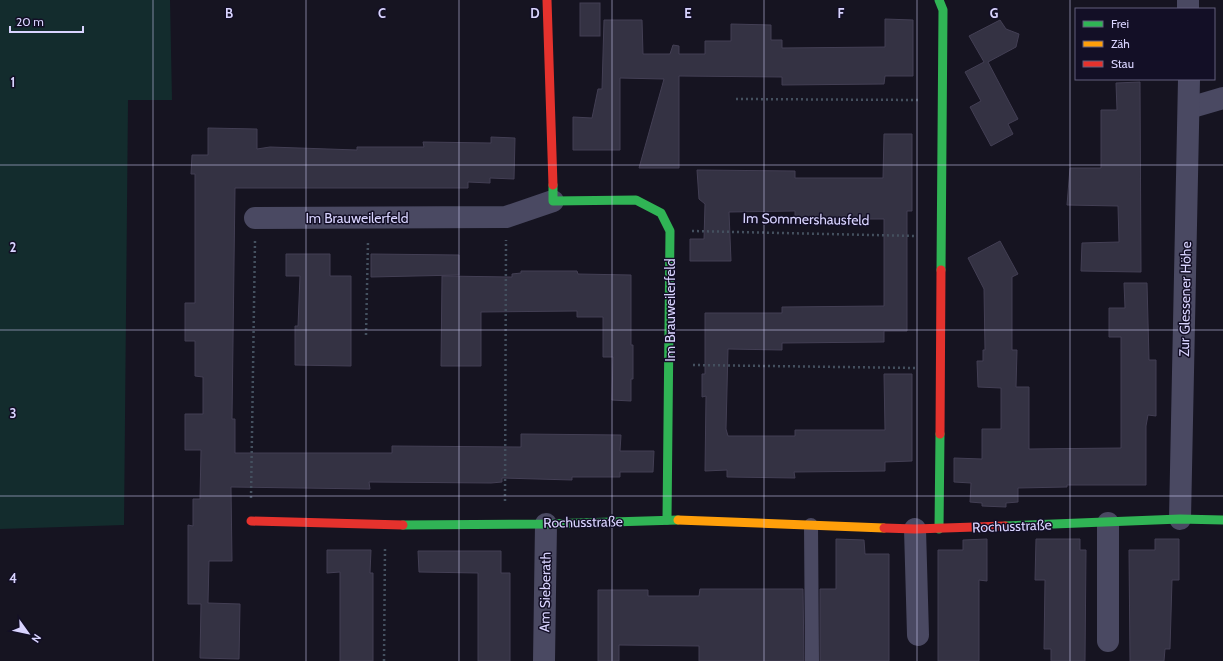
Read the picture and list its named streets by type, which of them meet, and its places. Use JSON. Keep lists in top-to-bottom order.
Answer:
{
  "streets": {
    "street": [
      "Im Brauweilerfeld",
      "Zur Glessener Höhe",
      "Rochusstraße",
      "Am Sieberath"
    ],
    "path": ["Im Sommershausfeld"]
  },
  "crossings": [
    ["Im Brauweilerfeld", "Im Sommershausfeld"],
    ["Im Brauweilerfeld", "Rochusstraße"],
    ["Zur Glessener Höhe", "Rochusstraße"],
    ["Rochusstraße", "Am Sieberath"]
  ],
  "legend": ["Frei", "Zäh", "Stau"],
  "scale_bar": "20 m",
  "north": "bottom right",
  "grid": {
    "columns": [
      "B",
      "C",
      "D",
      "E",
      "F",
      "G"
    ],
    "rows": [
      "1",
      "2",
      "3",
      "4"
    ]
  }
}
